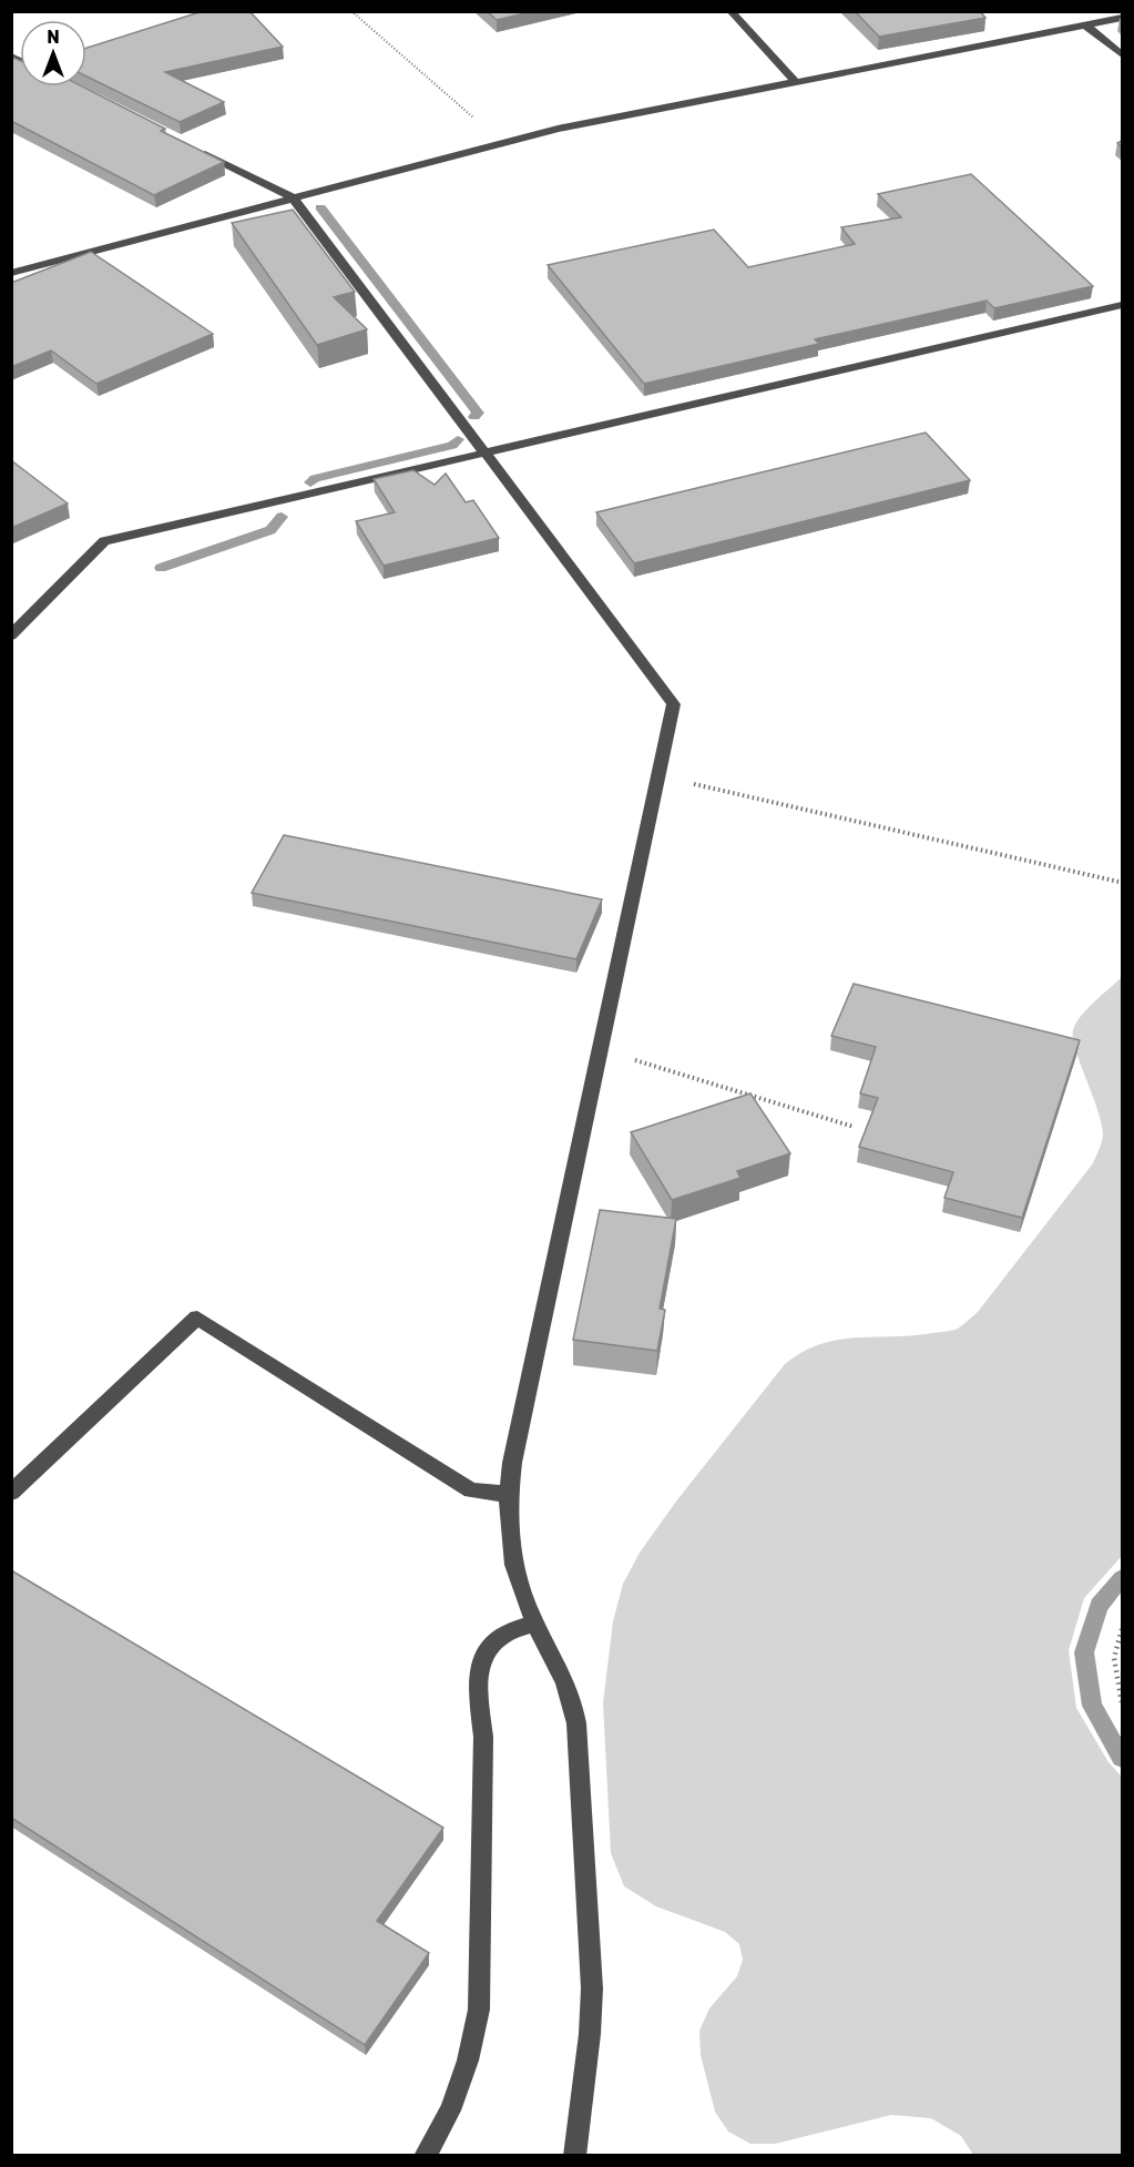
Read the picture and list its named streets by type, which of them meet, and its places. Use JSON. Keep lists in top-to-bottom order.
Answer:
{
  "north": "top"
}
